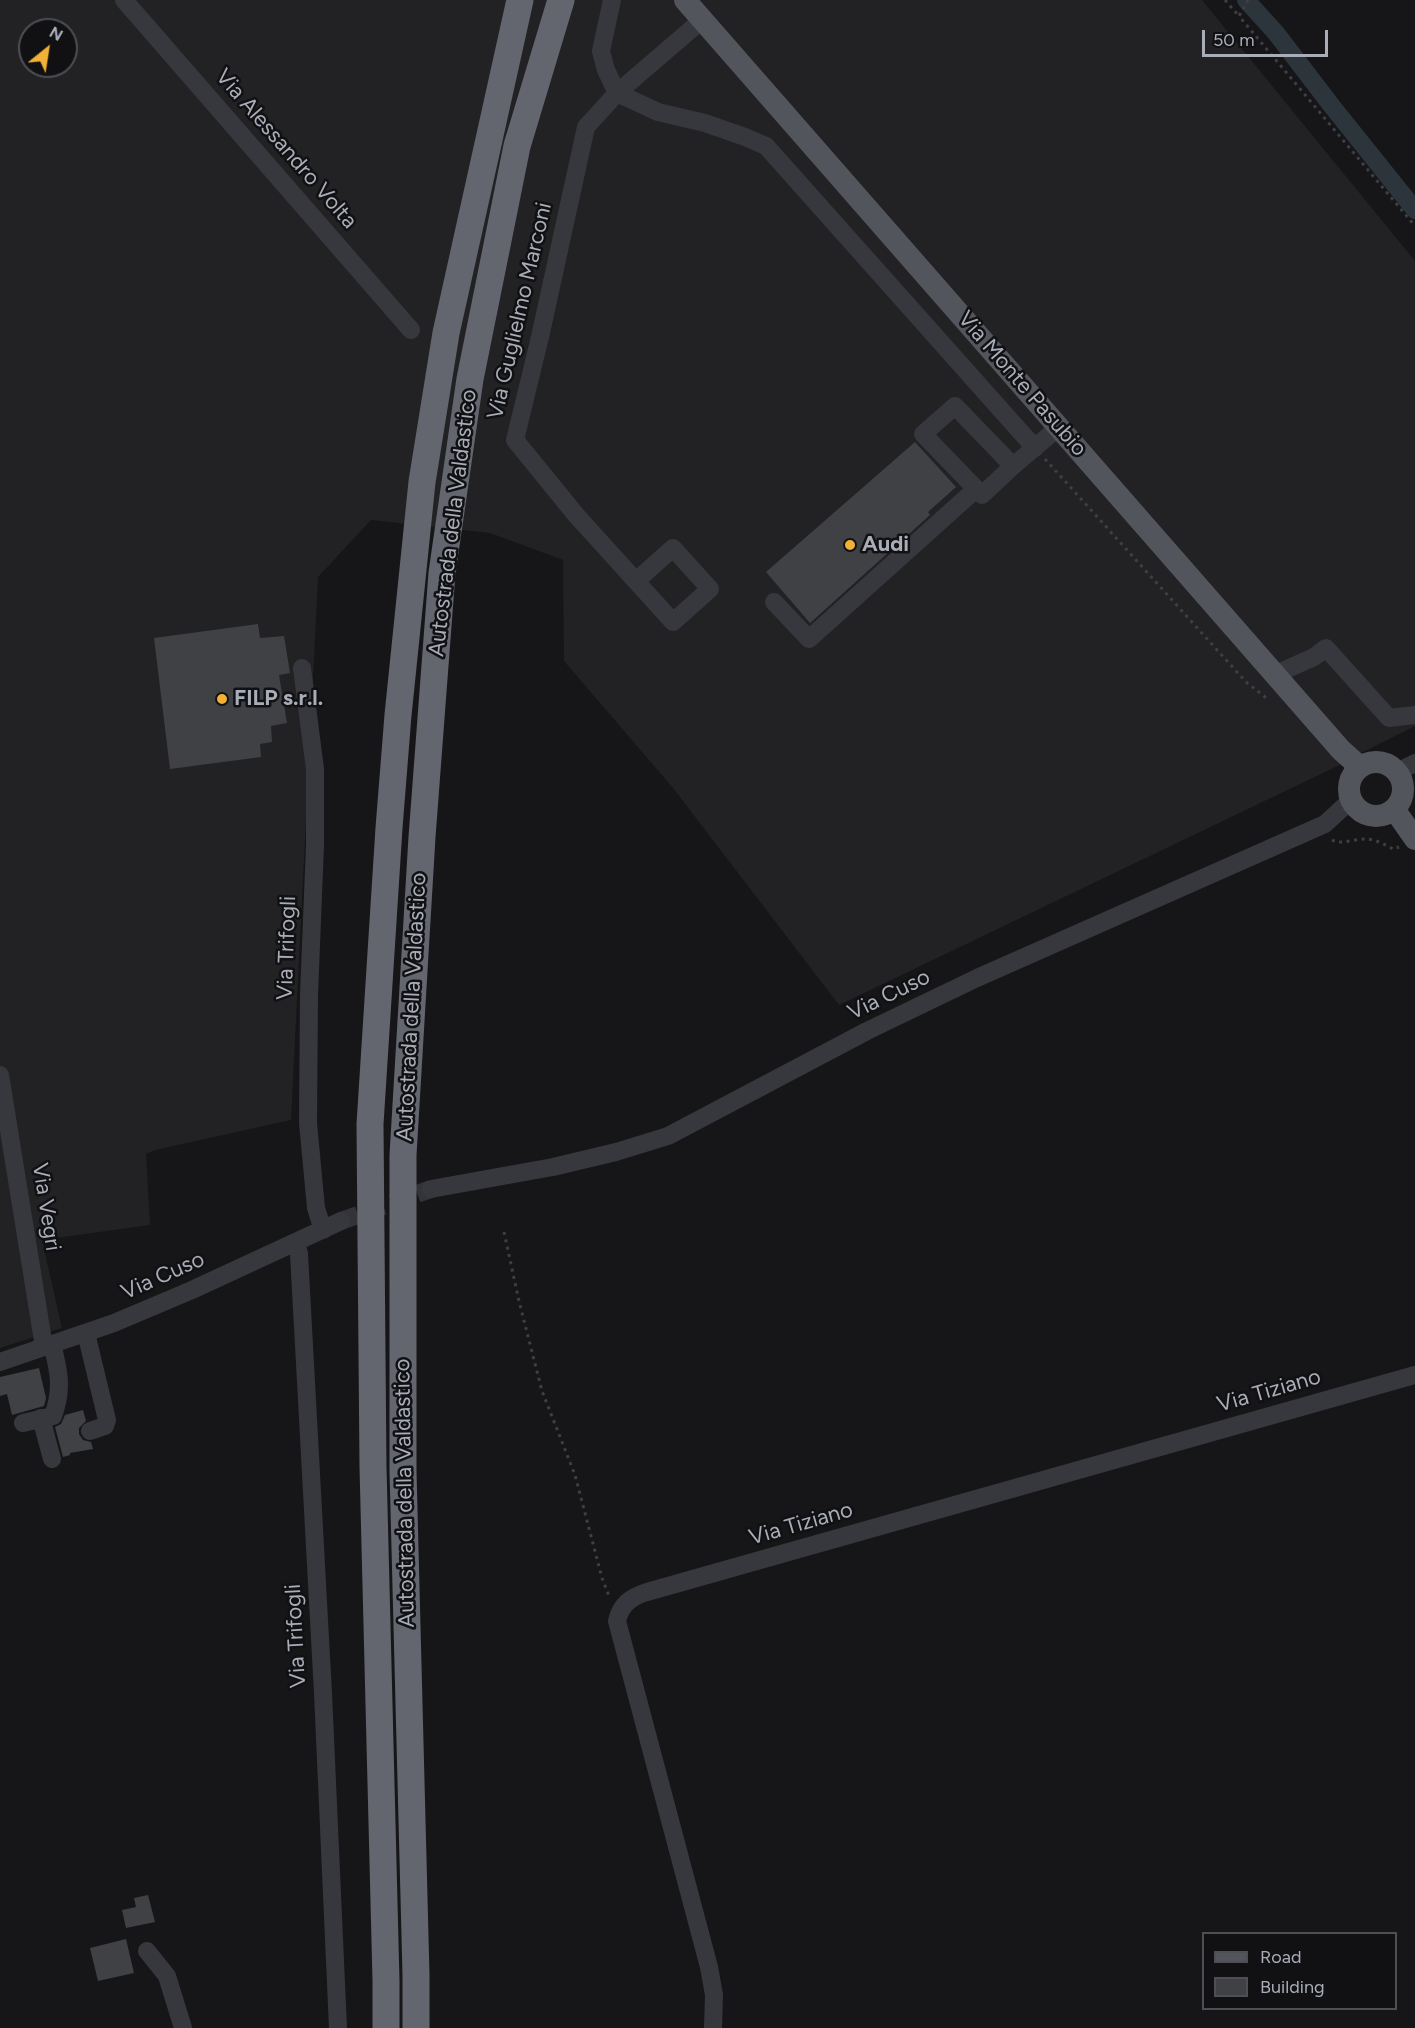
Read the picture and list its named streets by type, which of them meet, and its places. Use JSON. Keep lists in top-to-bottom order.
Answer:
{
  "streets": {
    "highway": ["Autostrada della Valdastico"],
    "main road": ["Via Monte Pasubio"],
    "street": [
      "Via Alessandro Volta",
      "Via Guglielmo Marconi",
      "Via Trifogli",
      "Via Cuso",
      "Via Vegri",
      "Via Tiziano"
    ]
  },
  "crossings": [
    ["Via Guglielmo Marconi", "Via Monte Pasubio"],
    ["Via Monte Pasubio", "Via Cuso"],
    ["Via Trifogli", "Via Cuso"],
    ["Via Cuso", "Via Vegri"]
  ],
  "places": ["Audi", "FILP s.r.l."],
  "legend": ["Road", "Building"],
  "scale_bar": "50 m",
  "north": "top right"
}
